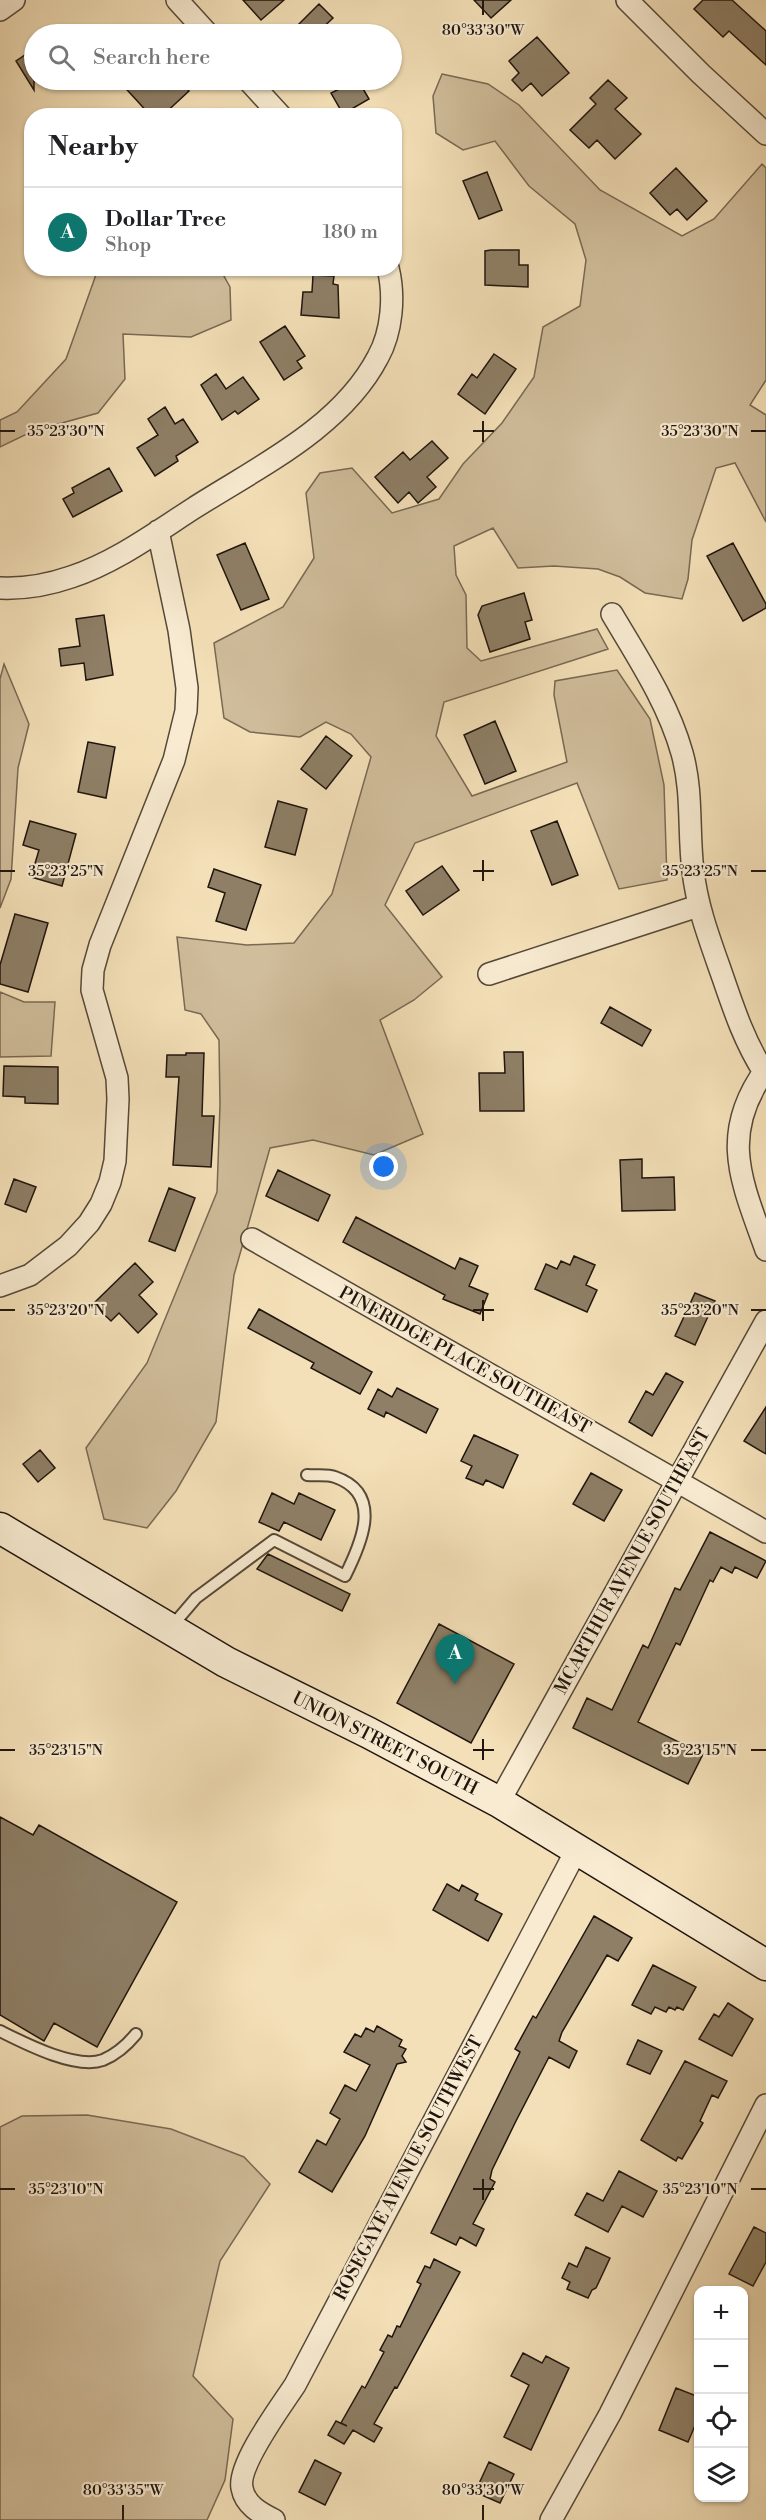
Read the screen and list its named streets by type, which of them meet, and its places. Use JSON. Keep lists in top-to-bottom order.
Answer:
{
  "streets": {
    "main road": ["UNION STREET SOUTH"],
    "street": ["PINERIDGE PLACE SOUTHEAST", "MCARTHUR AVENUE SOUTHEAST", "ROSEGAYE AVENUE SOUTHWEST"]
  },
  "crossings": [
    ["PINERIDGE PLACE SOUTHEAST", "MCARTHUR AVENUE SOUTHEAST"],
    ["MCARTHUR AVENUE SOUTHEAST", "UNION STREET SOUTH"],
    ["UNION STREET SOUTH", "ROSEGAYE AVENUE SOUTHWEST"]
  ],
  "page": {
    "search": "Search here",
    "heading": "Nearby",
    "list": [
      {
        "mark": "A",
        "name": "Dollar Tree",
        "note": "Shop",
        "value": "180 m"
      }
    ],
    "pins": "A",
    "map_buttons": ["+", "−"]
  },
  "coordinates": [
    "80°33'30\"W",
    "35°23'30\"N",
    "35°23'25\"N",
    "35°23'20\"N",
    "35°23'15\"N",
    "35°23'10\"N",
    "80°33'35\"W"
  ]
}
